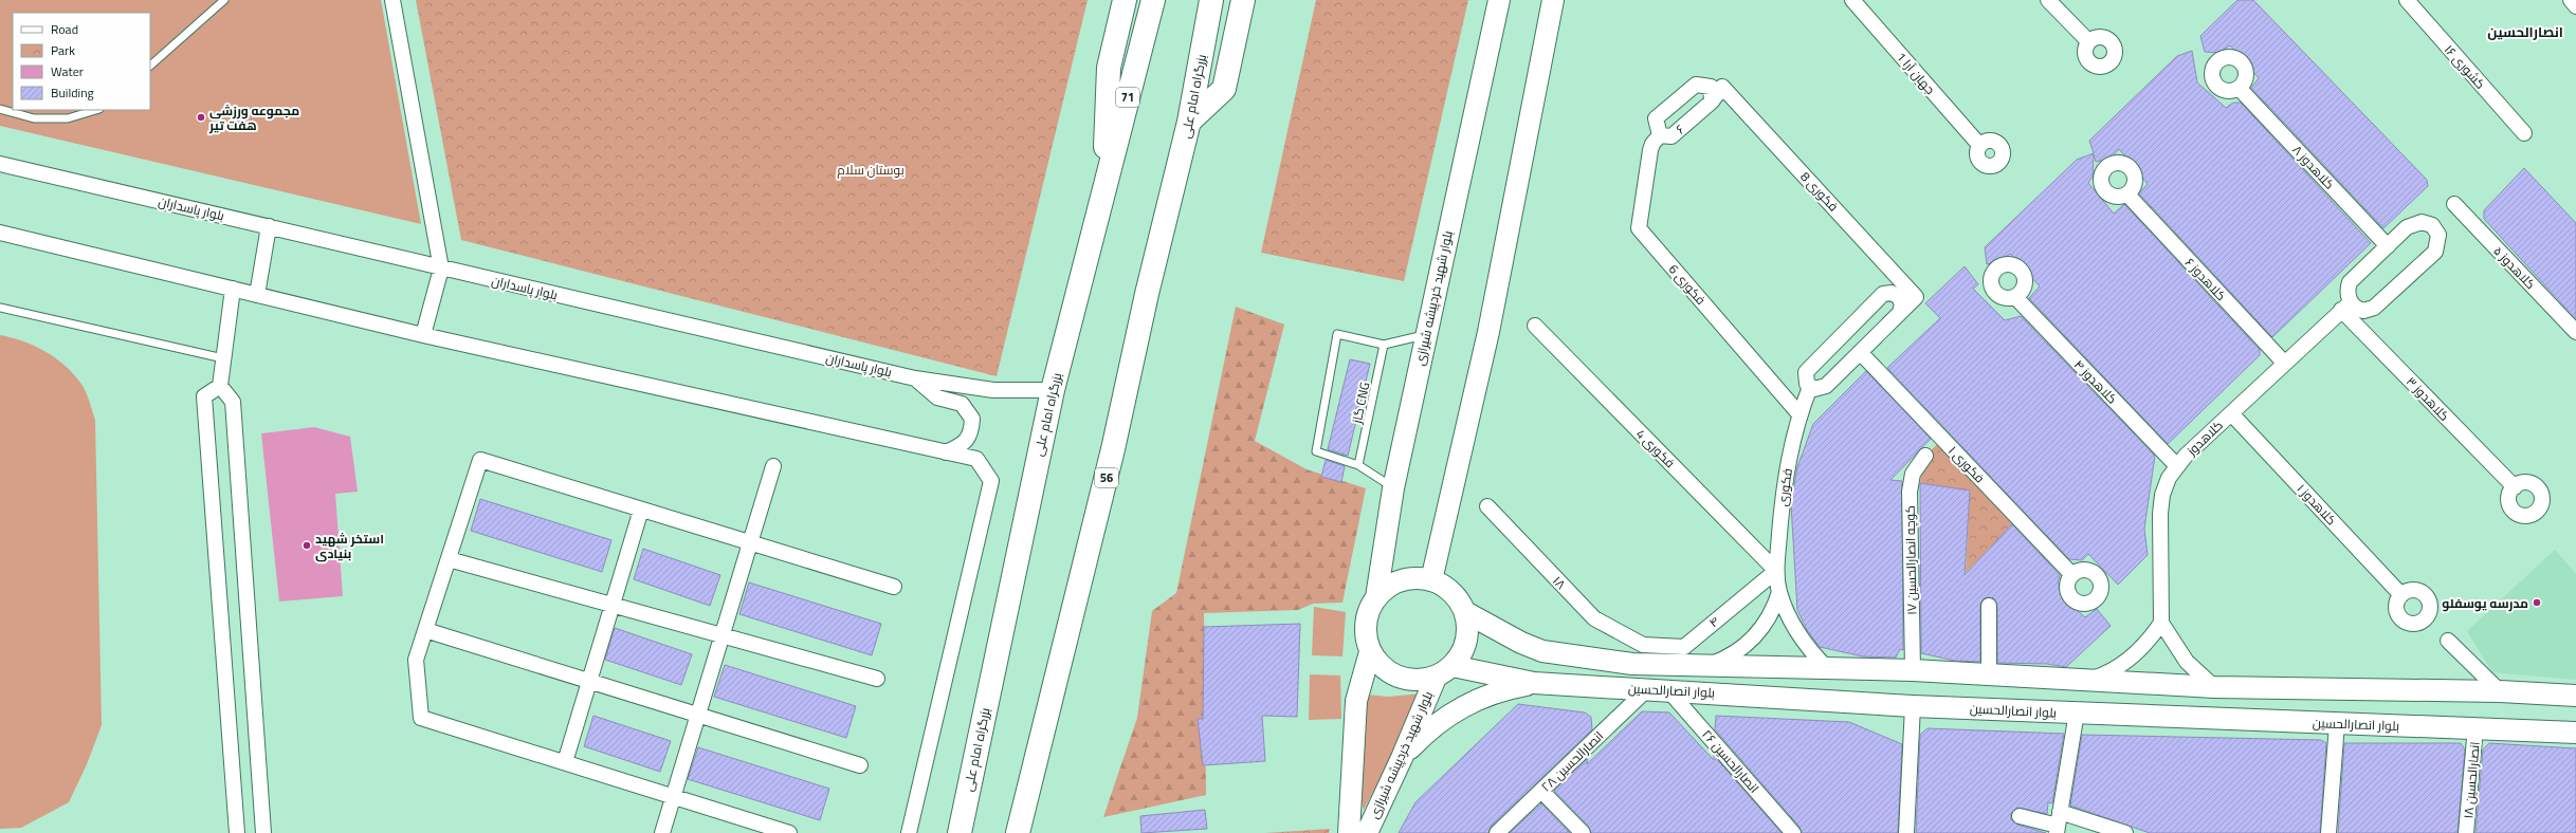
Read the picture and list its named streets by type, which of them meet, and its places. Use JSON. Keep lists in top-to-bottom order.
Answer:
{
  "streets": {
    "highway": ["بزرگراه امام علی", "71", "56"],
    "main road": ["بلوار شهید خردپیشه شیرازی", "بلوار انصارالحسین"],
    "street": [
      "کشوری ۱۶",
      "جهان آرا 1",
      "۶",
      "کلاهدوز ۸",
      "فکوری 8",
      "بلوار پاسداران",
      "کلاهدوز ۵",
      "کلاهدوز ۶",
      "فکوری 6",
      "کلاهدوز ۴",
      "کلاهدوز ۳",
      "کلاهدوز",
      "فکوری 4",
      "فکوری ۱",
      "فکوری",
      "کلاهدوز ۱",
      "کوچه انصارالحسین ۱۷",
      "۱۸",
      "۴",
      "انصارالحسین ۲۸",
      "انصارالحسین ۲۶",
      "انصارالحسین ۱۸"
    ],
    "lane": ["گاز CNG"]
  },
  "crossings": [
    ["بزرگراه امام علی", "بلوار پاسداران"],
    ["۶", "فکوری 8"],
    ["۶", "فکوری 6"],
    ["فکوری 8", "فکوری"],
    ["کلاهدوز ۶", "کلاهدوز"],
    ["فکوری 6", "فکوری"],
    ["بلوار شهید خردپیشه شیرازی", "بلوار انصارالحسین"],
    ["کلاهدوز ۴", "کلاهدوز"],
    ["کلاهدوز ۳", "کلاهدوز"],
    ["کلاهدوز", "کلاهدوز ۱"],
    ["فکوری 4", "فکوری"],
    ["فکوری 4", "۴"],
    ["فکوری", "۴"],
    ["فکوری", "بلوار انصارالحسین"],
    ["کوچه انصارالحسین ۱۷", "بلوار انصارالحسین"],
    ["۱۸", "۴"],
    ["بلوار انصارالحسین", "انصارالحسین ۲۸"],
    ["بلوار انصارالحسین", "انصارالحسین ۲۶"],
    ["بلوار انصارالحسین", "انصارالحسین ۱۸"]
  ],
  "districts": ["انصارالحسین"],
  "parks": ["بوستان سلام"],
  "places": ["مجموعه ورزشی هفت تیر", "استخر شهید بنیادی", "مدرسه یوسفلو"],
  "legend": [
    "Road",
    "Park",
    "Water",
    "Building"
  ]
}
